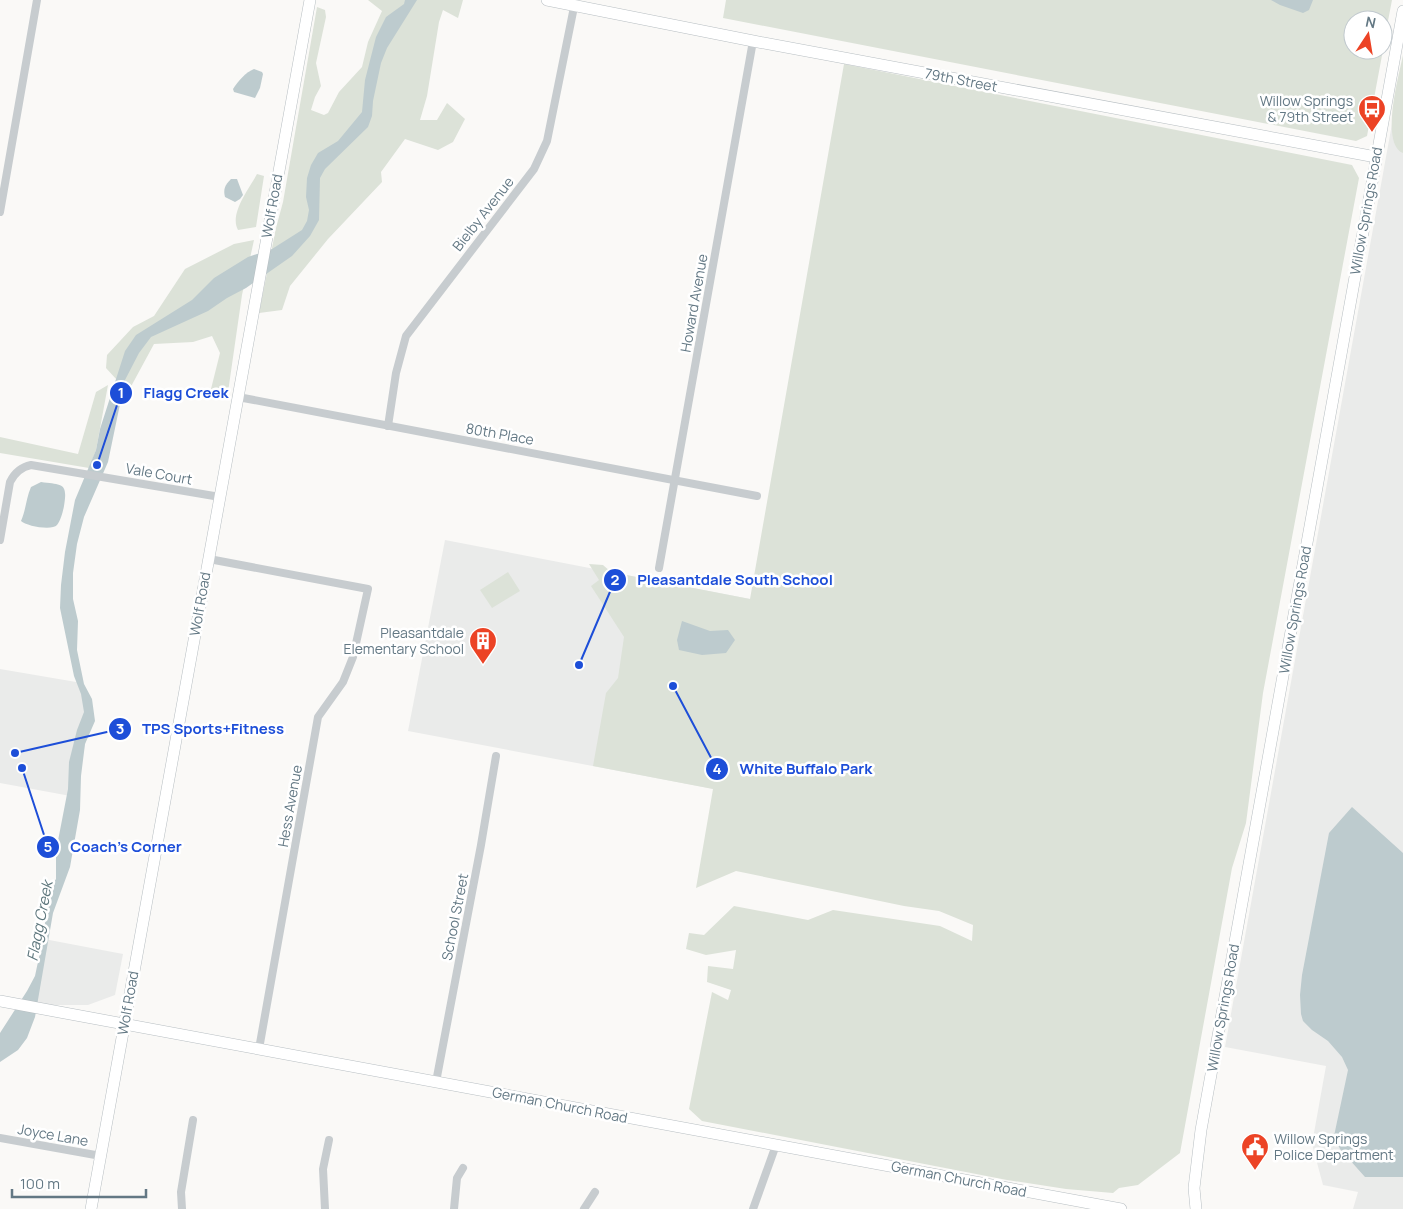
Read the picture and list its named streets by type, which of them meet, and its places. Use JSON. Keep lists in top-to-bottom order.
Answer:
{
  "streets": {
    "street": [
      "79th Street",
      "Wolf Road",
      "Willow Springs Road",
      "Bielby Avenue",
      "Howard Avenue",
      "80th Place",
      "Vale Court",
      "Hess Avenue",
      "School Street",
      "German Church Road",
      "Joyce Lane"
    ]
  },
  "crossings": [
    ["79th Street", "Willow Springs Road"],
    ["79th Street", "Bielby Avenue"],
    ["79th Street", "Howard Avenue"],
    ["Wolf Road", "80th Place"],
    ["Wolf Road", "Vale Court"],
    ["Wolf Road", "Hess Avenue"],
    ["Wolf Road", "German Church Road"],
    ["Wolf Road", "Joyce Lane"],
    ["Bielby Avenue", "80th Place"],
    ["Howard Avenue", "80th Place"],
    ["Hess Avenue", "German Church Road"],
    ["School Street", "German Church Road"]
  ],
  "water": ["Flagg Creek"],
  "places": {
    "bus stop": ["Willow Springs & 79th Street"],
    "other": [
      "Flagg Creek",
      "Pleasantdale South School",
      "White Buffalo Park",
      "TPS Sports+Fitness",
      "Coach's Corner"
    ],
    "building": ["Pleasantdale Elementary School"],
    "public building": ["Willow Springs Police Department"]
  },
  "scale_bar": "100 m",
  "north": "top"
}
